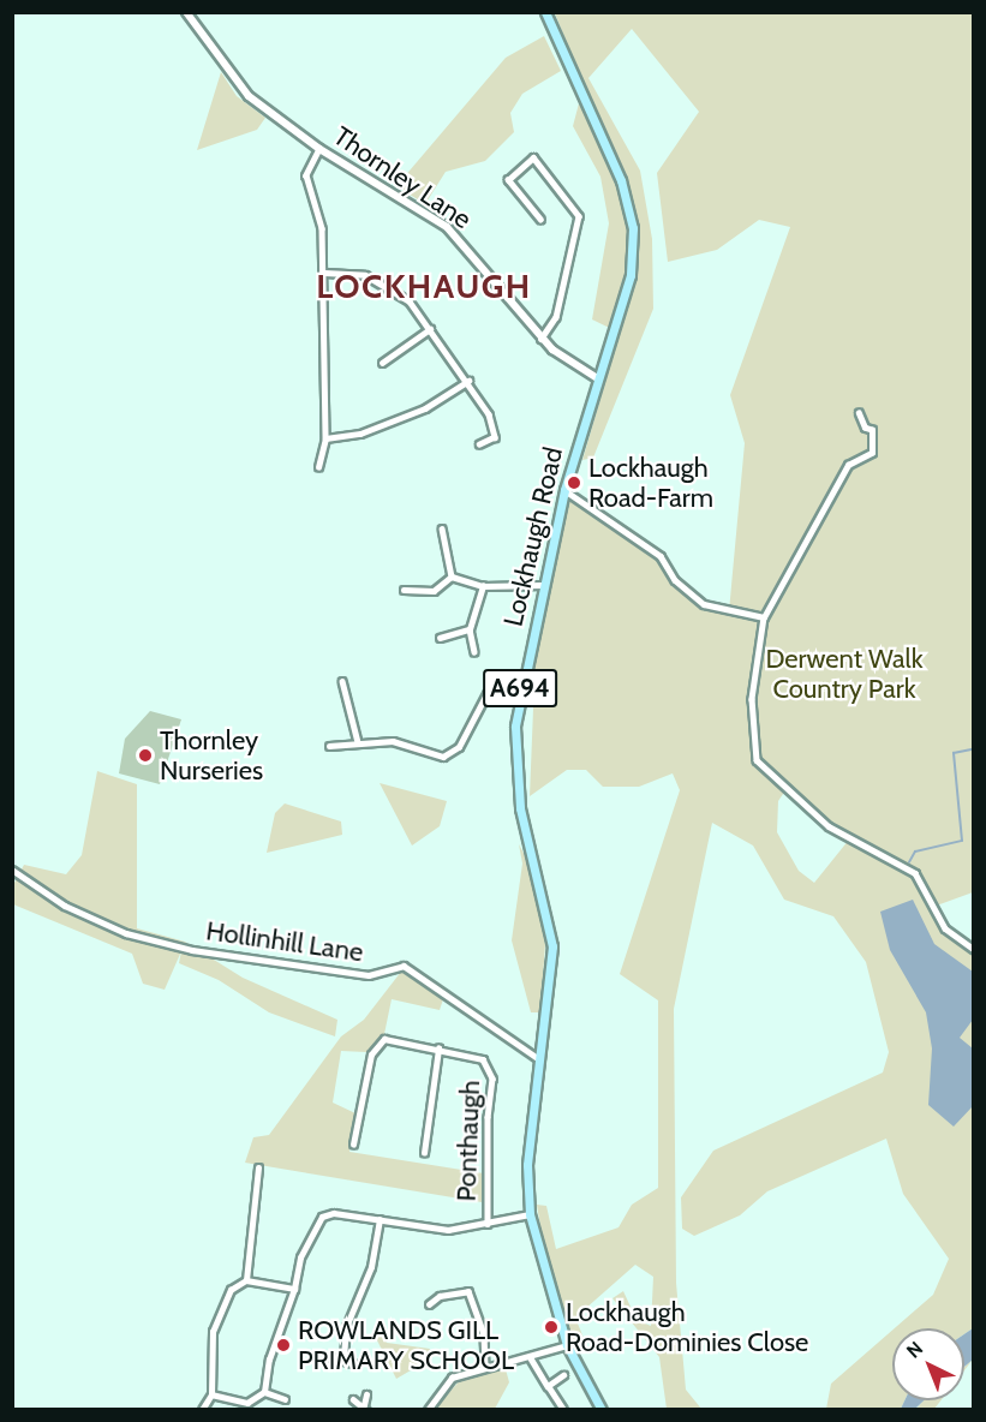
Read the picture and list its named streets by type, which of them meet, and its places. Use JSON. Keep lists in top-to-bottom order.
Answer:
{
  "streets": {
    "main road": ["Lockhaugh Road", "A694"],
    "street": ["Thornley Lane", "Hollinhill Lane", "Ponthaugh"]
  },
  "crossings": [
    ["Thornley Lane", "Lockhaugh Road"],
    ["Lockhaugh Road", "A694"],
    ["Lockhaugh Road", "Hollinhill Lane"],
    ["A694", "Hollinhill Lane"]
  ],
  "districts": ["LOCKHAUGH"],
  "parks": ["Derwent Walk Country Park"],
  "places": [
    "Lockhaugh Road-Farm",
    "Thornley Nurseries",
    "Lockhaugh Road-Dominies Close",
    "ROWLANDS GILL PRIMARY SCHOOL"
  ],
  "north": "top left"
}
